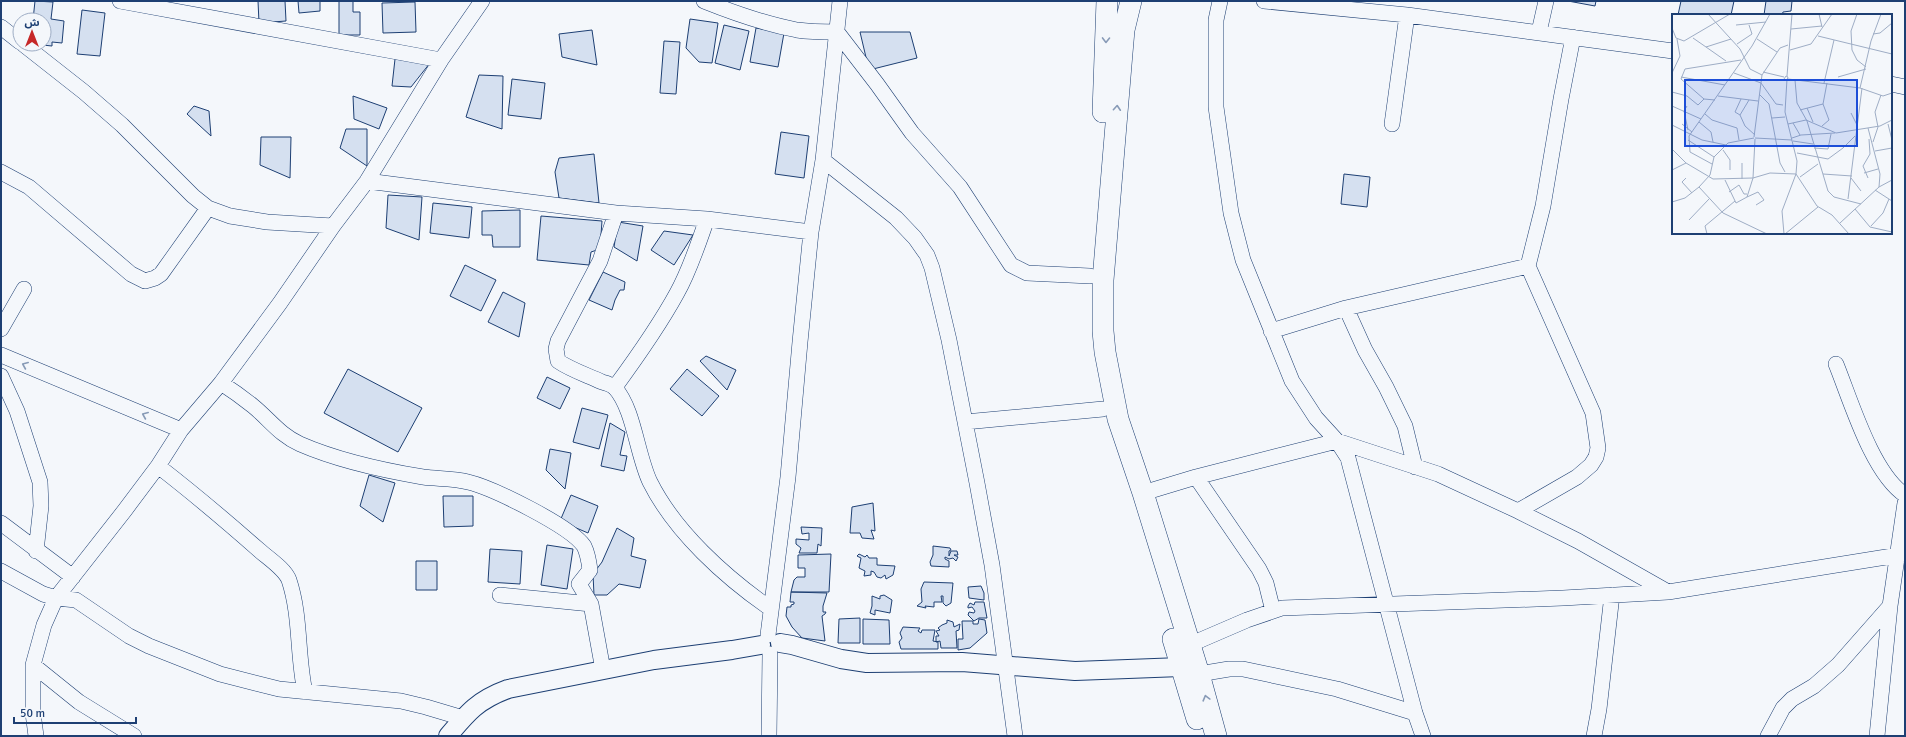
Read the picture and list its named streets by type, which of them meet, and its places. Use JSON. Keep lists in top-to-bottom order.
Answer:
{
  "scale_bar": "50 m",
  "north": "top"
}
